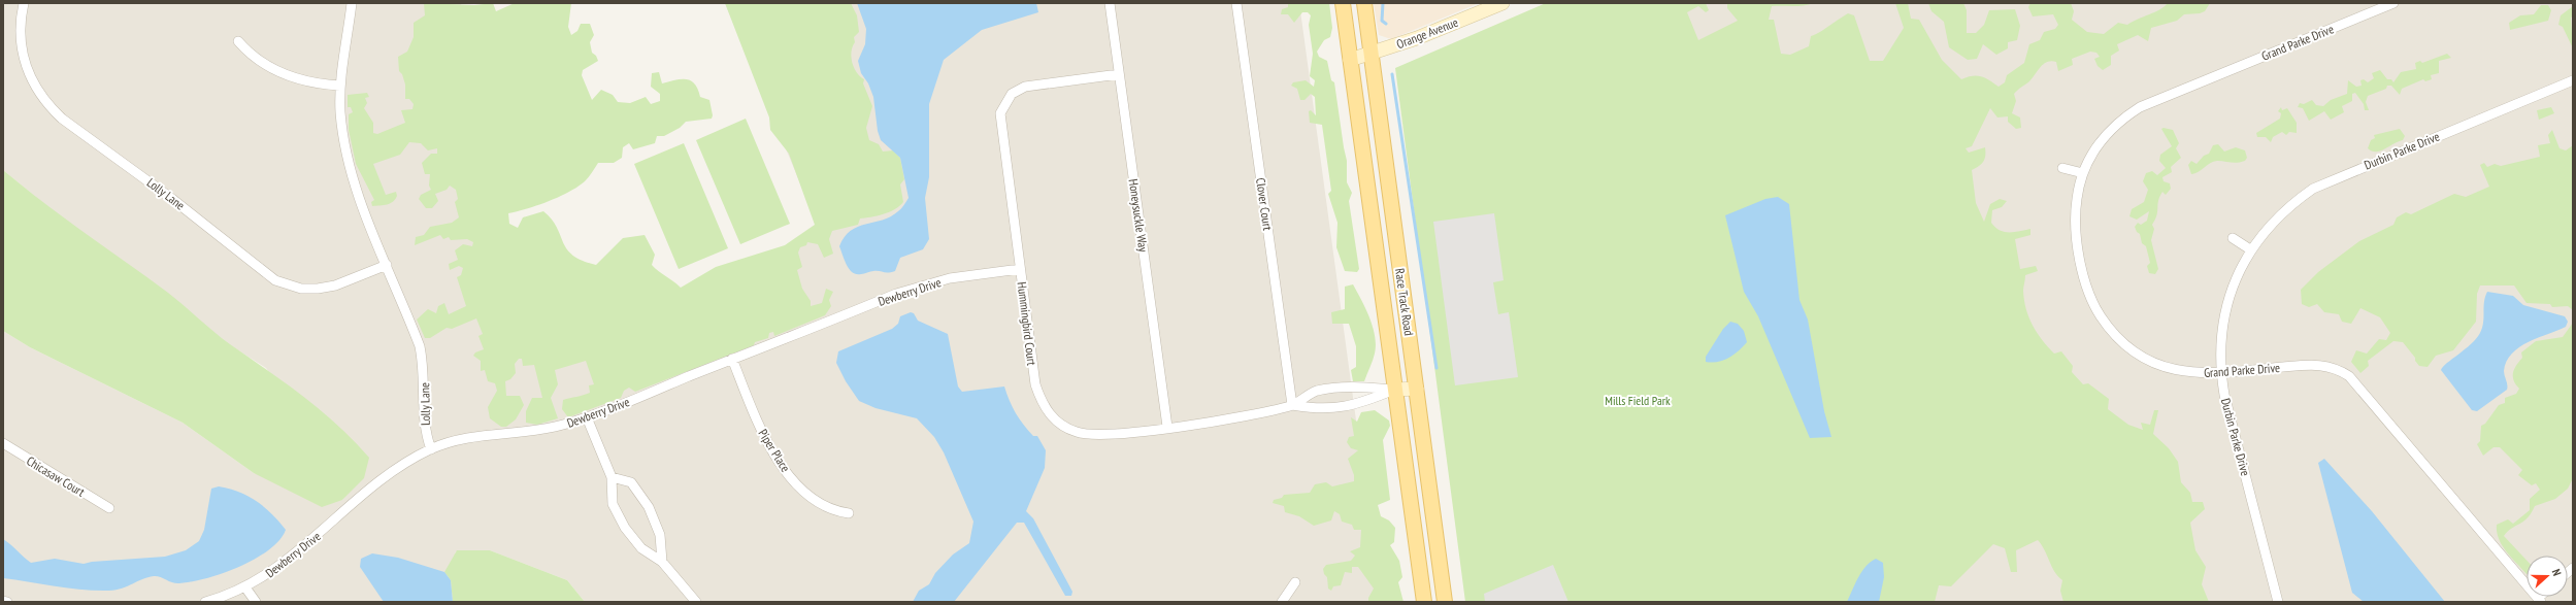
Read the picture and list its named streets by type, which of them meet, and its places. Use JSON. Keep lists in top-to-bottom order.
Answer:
{
  "streets": {
    "main road": ["Race Track Road"],
    "street": [
      "Orange Avenue",
      "Grand Parke Drive",
      "Durbin Parke Drive",
      "Lolly Lane",
      "Clover Court",
      "Honeysuckle Way",
      "Dewberry Drive",
      "Hummingbird Court",
      "Piper Place",
      "Chicasaw Court"
    ]
  },
  "crossings": [
    ["Orange Avenue", "Race Track Road"],
    ["Grand Parke Drive", "Durbin Parke Drive"],
    ["Lolly Lane", "Dewberry Drive"],
    ["Clover Court", "Hummingbird Court"],
    ["Honeysuckle Way", "Hummingbird Court"],
    ["Dewberry Drive", "Hummingbird Court"],
    ["Dewberry Drive", "Piper Place"],
    ["Race Track Road", "Hummingbird Court"]
  ],
  "parks": ["Mills Field Park"],
  "north": "right"
}
